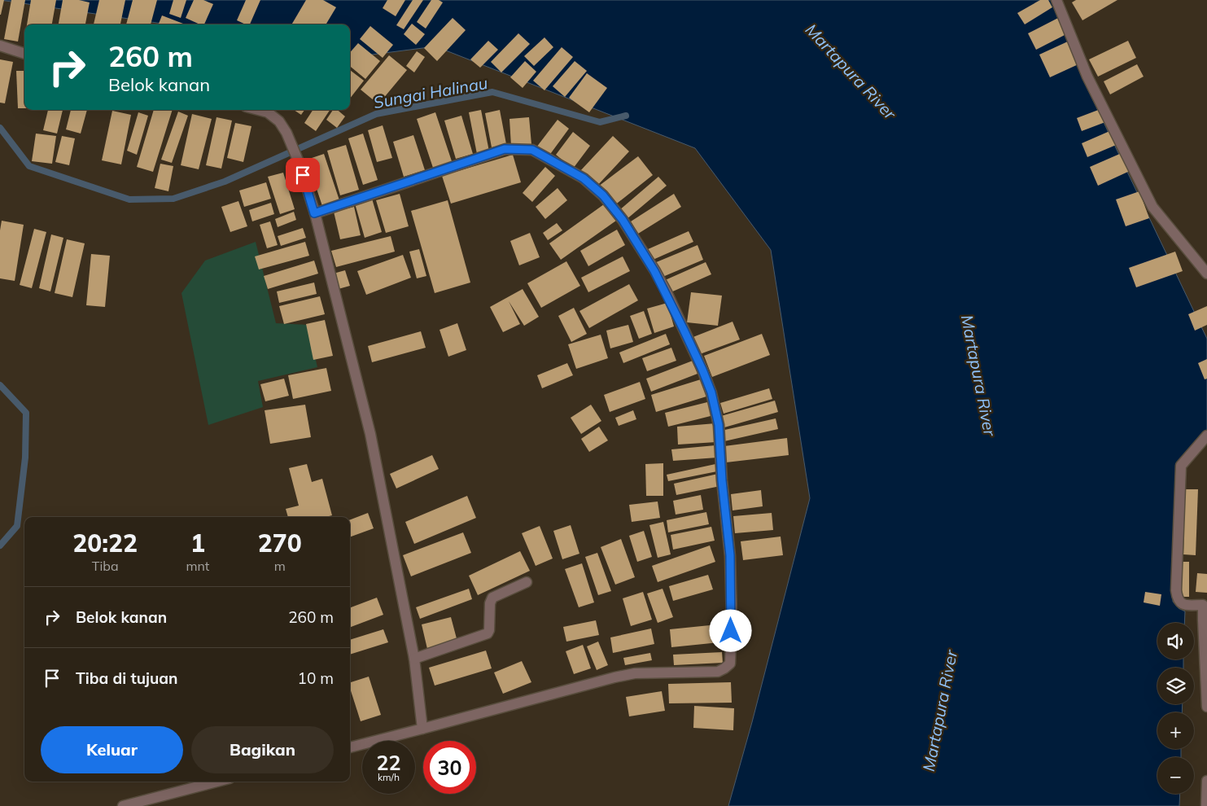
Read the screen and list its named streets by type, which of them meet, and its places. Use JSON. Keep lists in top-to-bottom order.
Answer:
{
  "water": ["Martapura River", "Sungai Halinau"],
  "page": {
    "turn": ["260 m", "Belok kanan"],
    "eta": [
      "20:22",
      "Tiba",
      "1",
      "mnt",
      "270",
      "m"
    ],
    "list": [
      {
        "name": "Belok kanan",
        "value": "260 m"
      },
      {
        "name": "Tiba di tujuan",
        "value": "10 m"
      }
    ],
    "map_buttons": ["+", "−"],
    "buttons": ["Keluar", "Bagikan"],
    "speed": "22 km/h",
    "limit": "30"
  }
}
